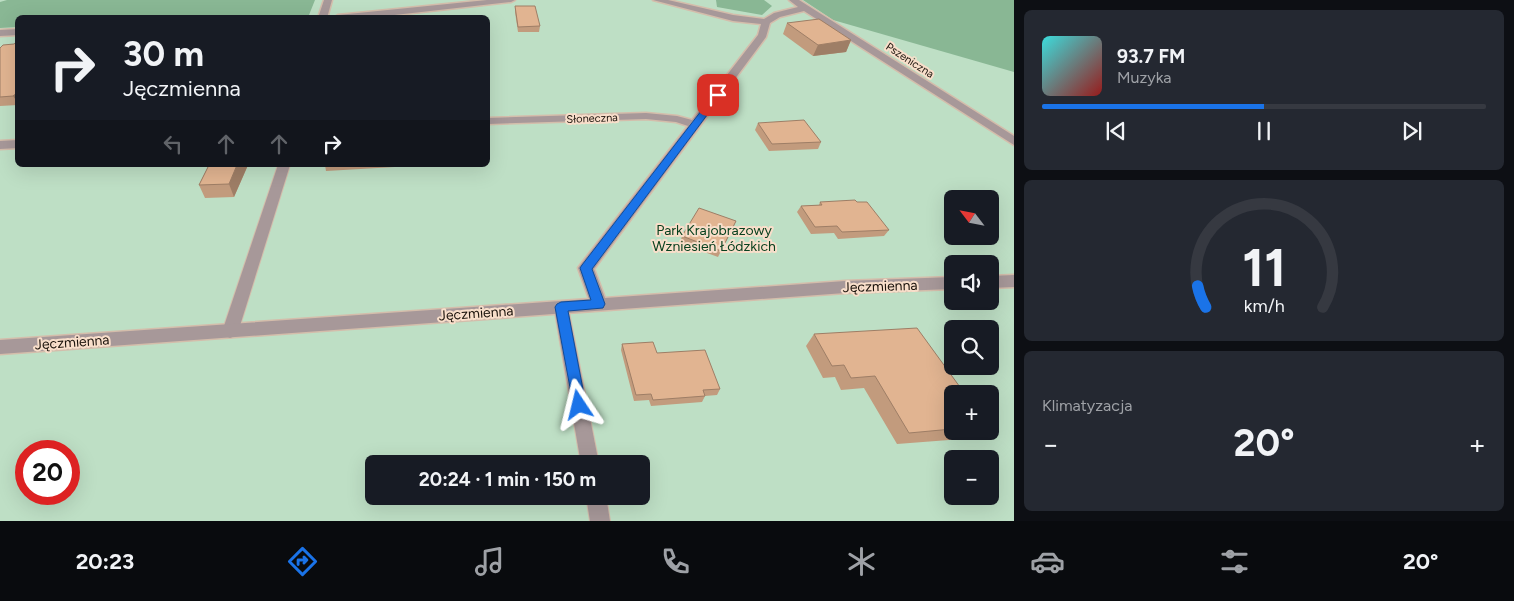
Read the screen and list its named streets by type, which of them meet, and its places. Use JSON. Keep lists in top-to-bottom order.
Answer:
{
  "streets": {
    "street": ["Pszeniczna", "Słoneczna", "Jęczmienna"]
  },
  "parks": ["Park Krajobrazowy Wzniesień Łódzkich"],
  "north": "top left",
  "page": {
    "turn": ["30 m", "Jęczmienna"],
    "song": ["93.7 FM", "Muzyka"],
    "map_buttons": ["+", "−"],
    "tile": "Klimatyzacja",
    "heat": ["−", "20°", "+"],
    "limit": "20",
    "trip": "20:24 · 1 min · 150 m",
    "tabs": ["20:23", "20°"],
    "gauge": ["11", "km/h"]
  }
}
